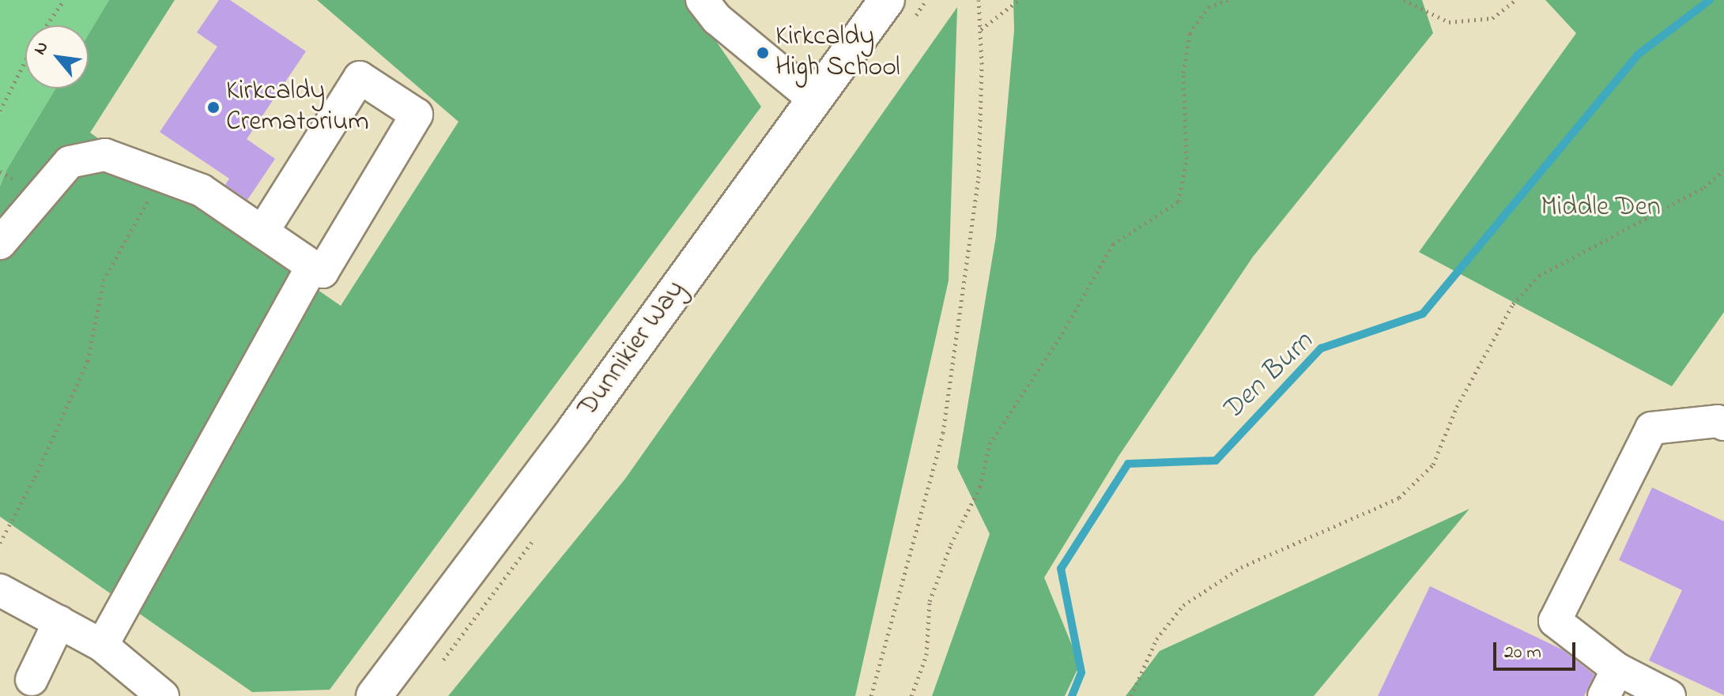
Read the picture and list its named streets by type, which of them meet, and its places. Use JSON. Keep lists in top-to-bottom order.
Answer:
{
  "streets": {
    "main road": ["Dunnikier Way"]
  },
  "water": ["Den Burn"],
  "parks": ["Middle Den"],
  "places": ["Kirkcaldy High School", "Kirkcaldy Crematorium"],
  "scale_bar": "20 m",
  "north": "top left"
}
